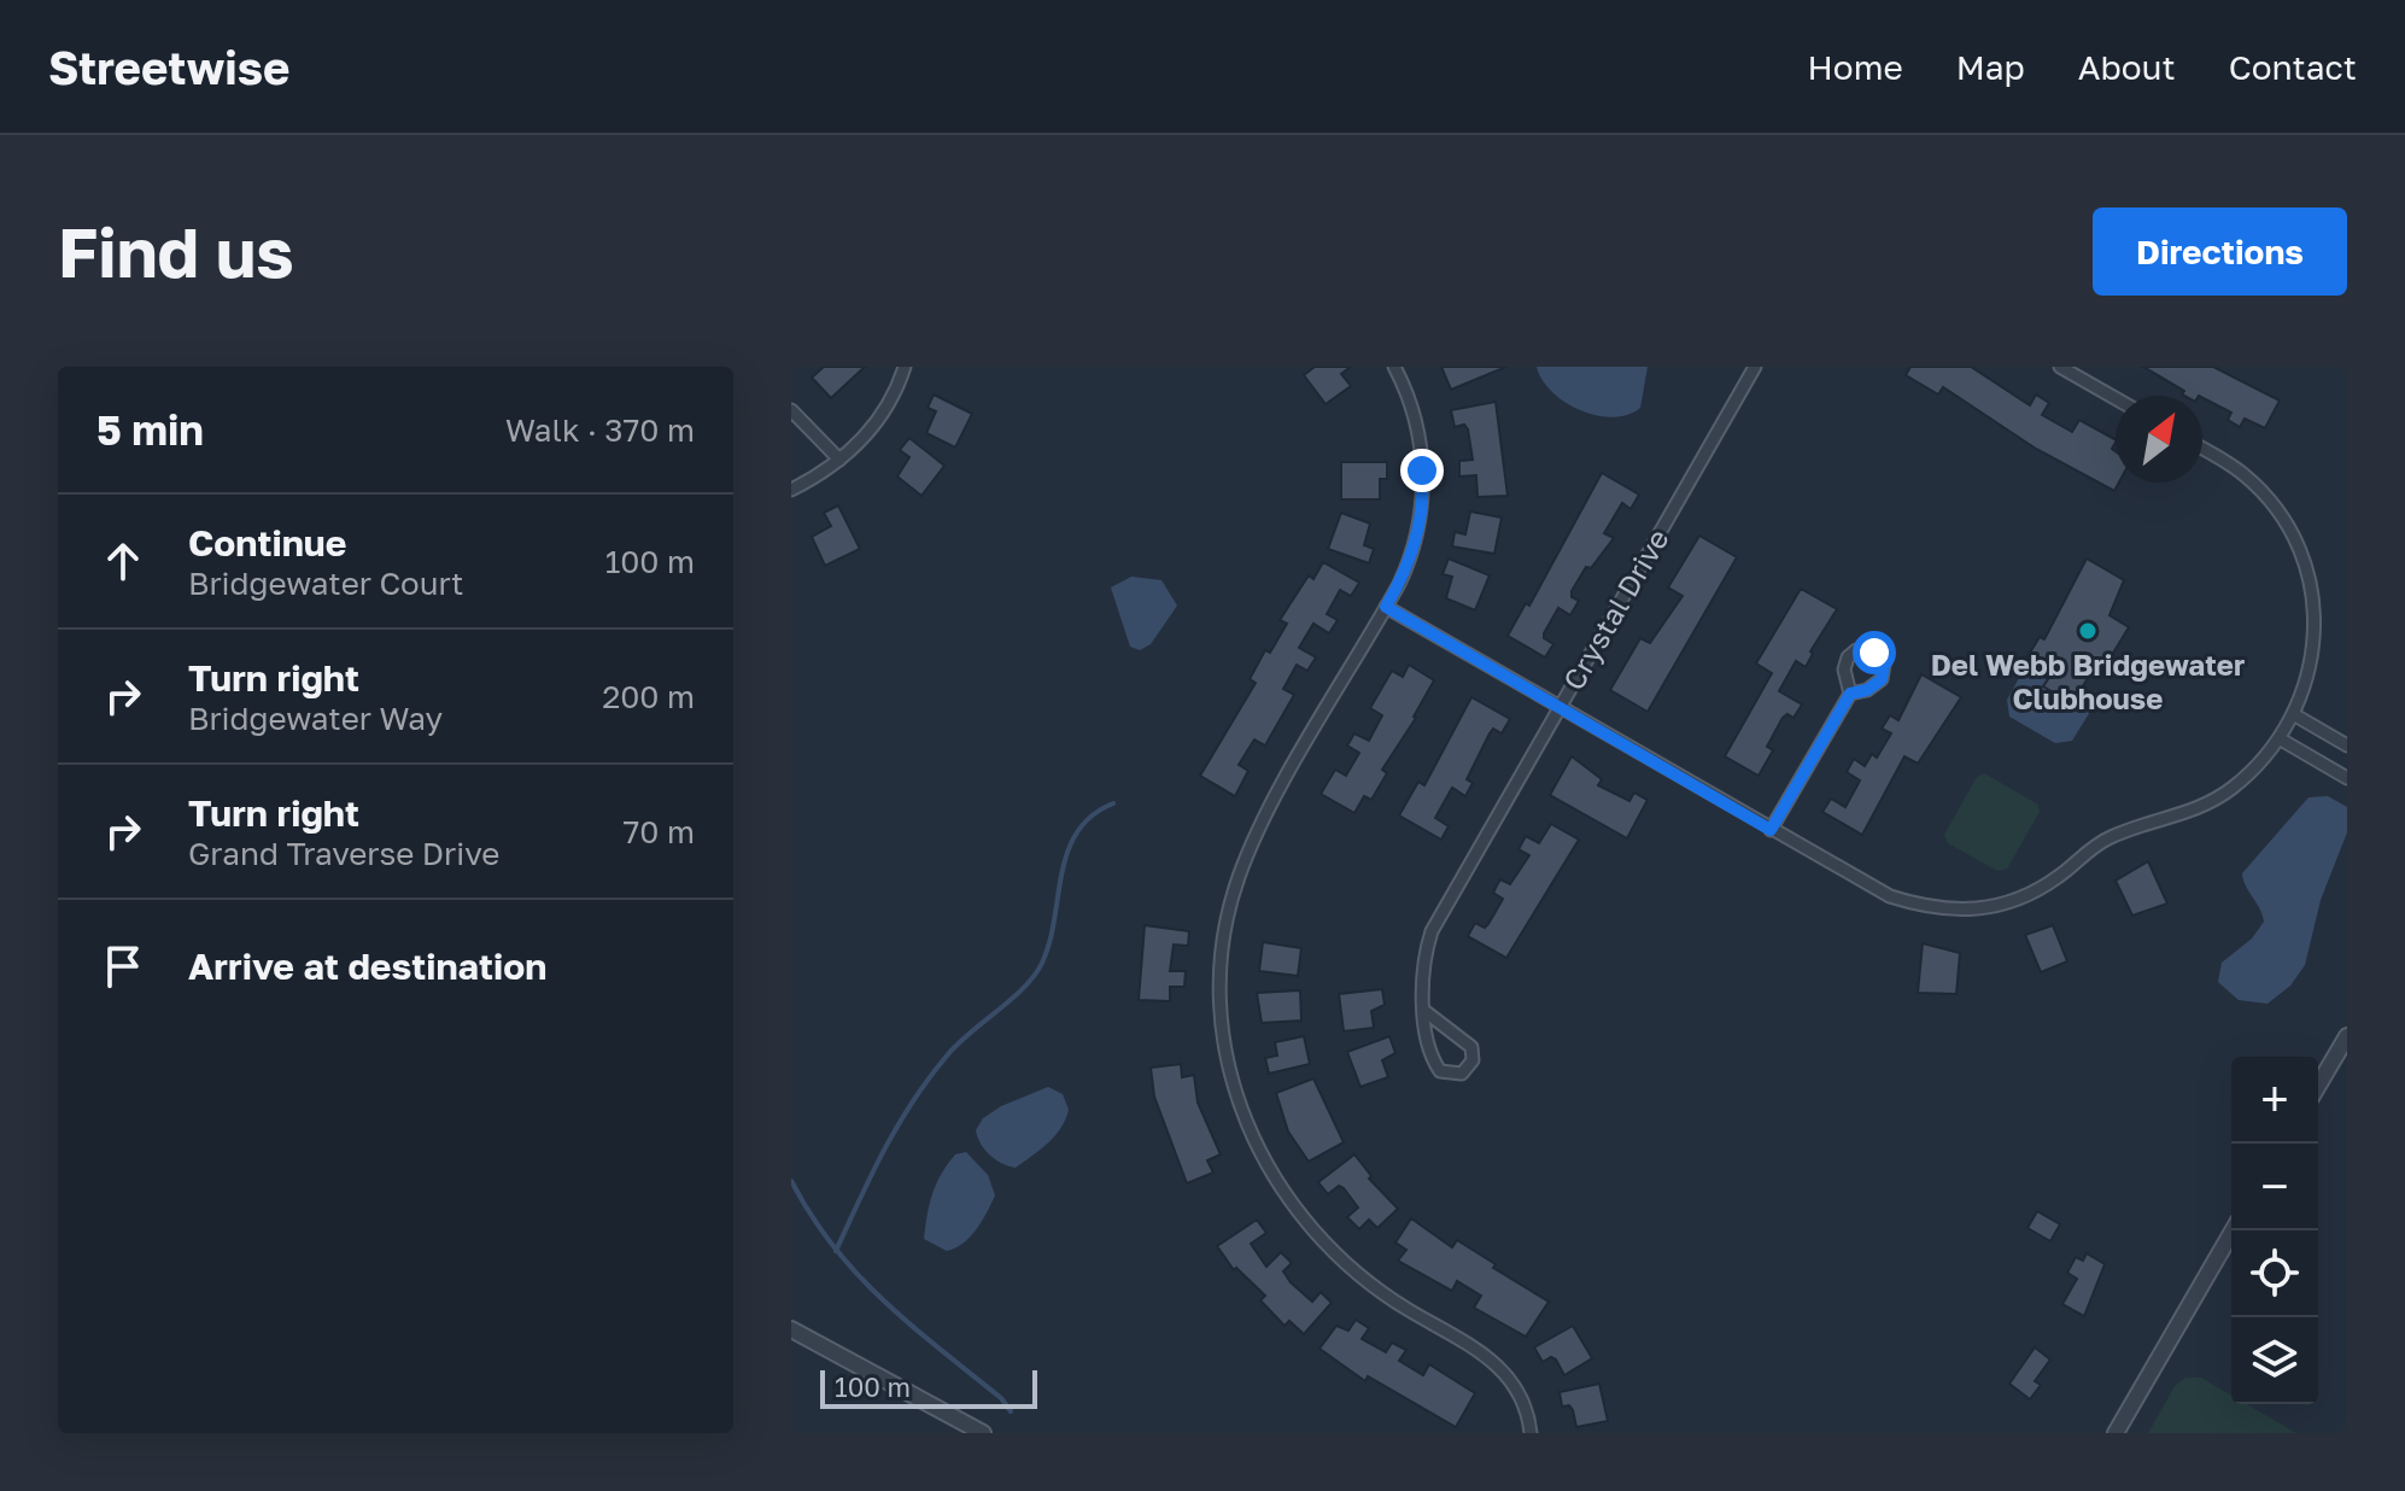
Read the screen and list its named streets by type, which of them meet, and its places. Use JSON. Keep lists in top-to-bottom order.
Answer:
{
  "streets": {
    "street": ["Crystal Drive"]
  },
  "places": ["Del Webb Bridgewater Clubhouse"],
  "scale_bar": "100 m",
  "north": "top right",
  "page": {
    "header": "Streetwise",
    "nav": [
      "Home",
      "Map",
      "About",
      "Contact"
    ],
    "buttons": "Directions",
    "title": "Find us",
    "heading": ["5 min", "Walk · 370 m"],
    "list": [
      ["Continue", "Bridgewater Court", "100 m"],
      ["Turn right", "Bridgewater Way", "200 m"],
      ["Turn right", "Grand Traverse Drive", "70 m"],
      "Arrive at destination"
    ],
    "map_buttons": ["+", "−"],
    "scale": "100 m"
  }
}
